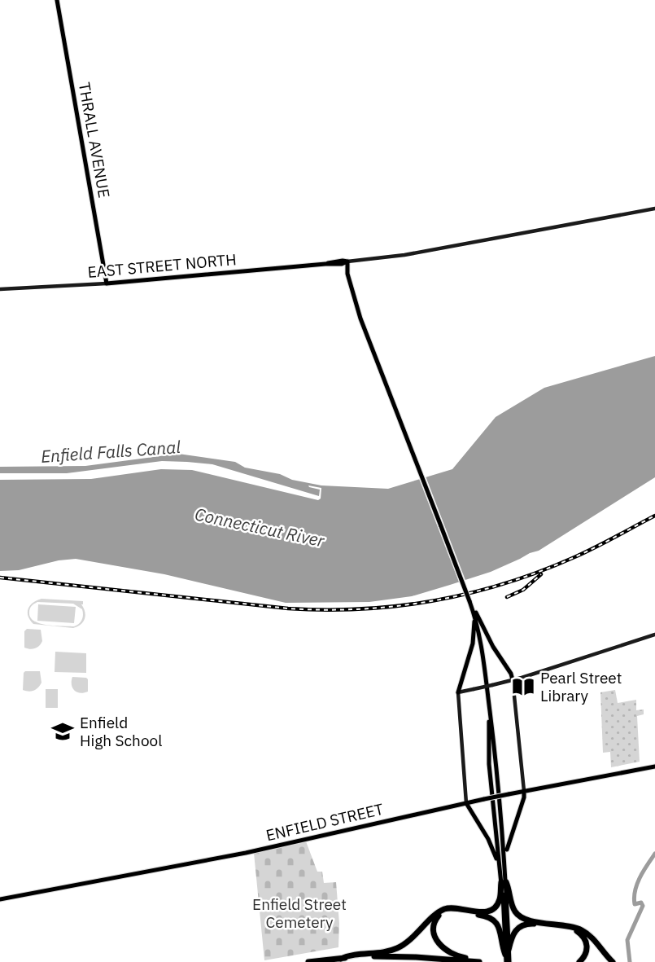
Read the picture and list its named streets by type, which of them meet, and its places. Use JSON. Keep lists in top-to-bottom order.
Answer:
{
  "streets": {
    "main road": ["THRALL AVENUE", "EAST STREET NORTH", "ENFIELD STREET"]
  },
  "crossings": [
    ["THRALL AVENUE", "EAST STREET NORTH"]
  ],
  "water": ["Enfield Falls Canal", "Connecticut River"],
  "parks": ["Enfield Street Cemetery"],
  "places": {
    "library": ["Pearl Street Library"],
    "school or university": ["Enfield High School"]
  }
}
